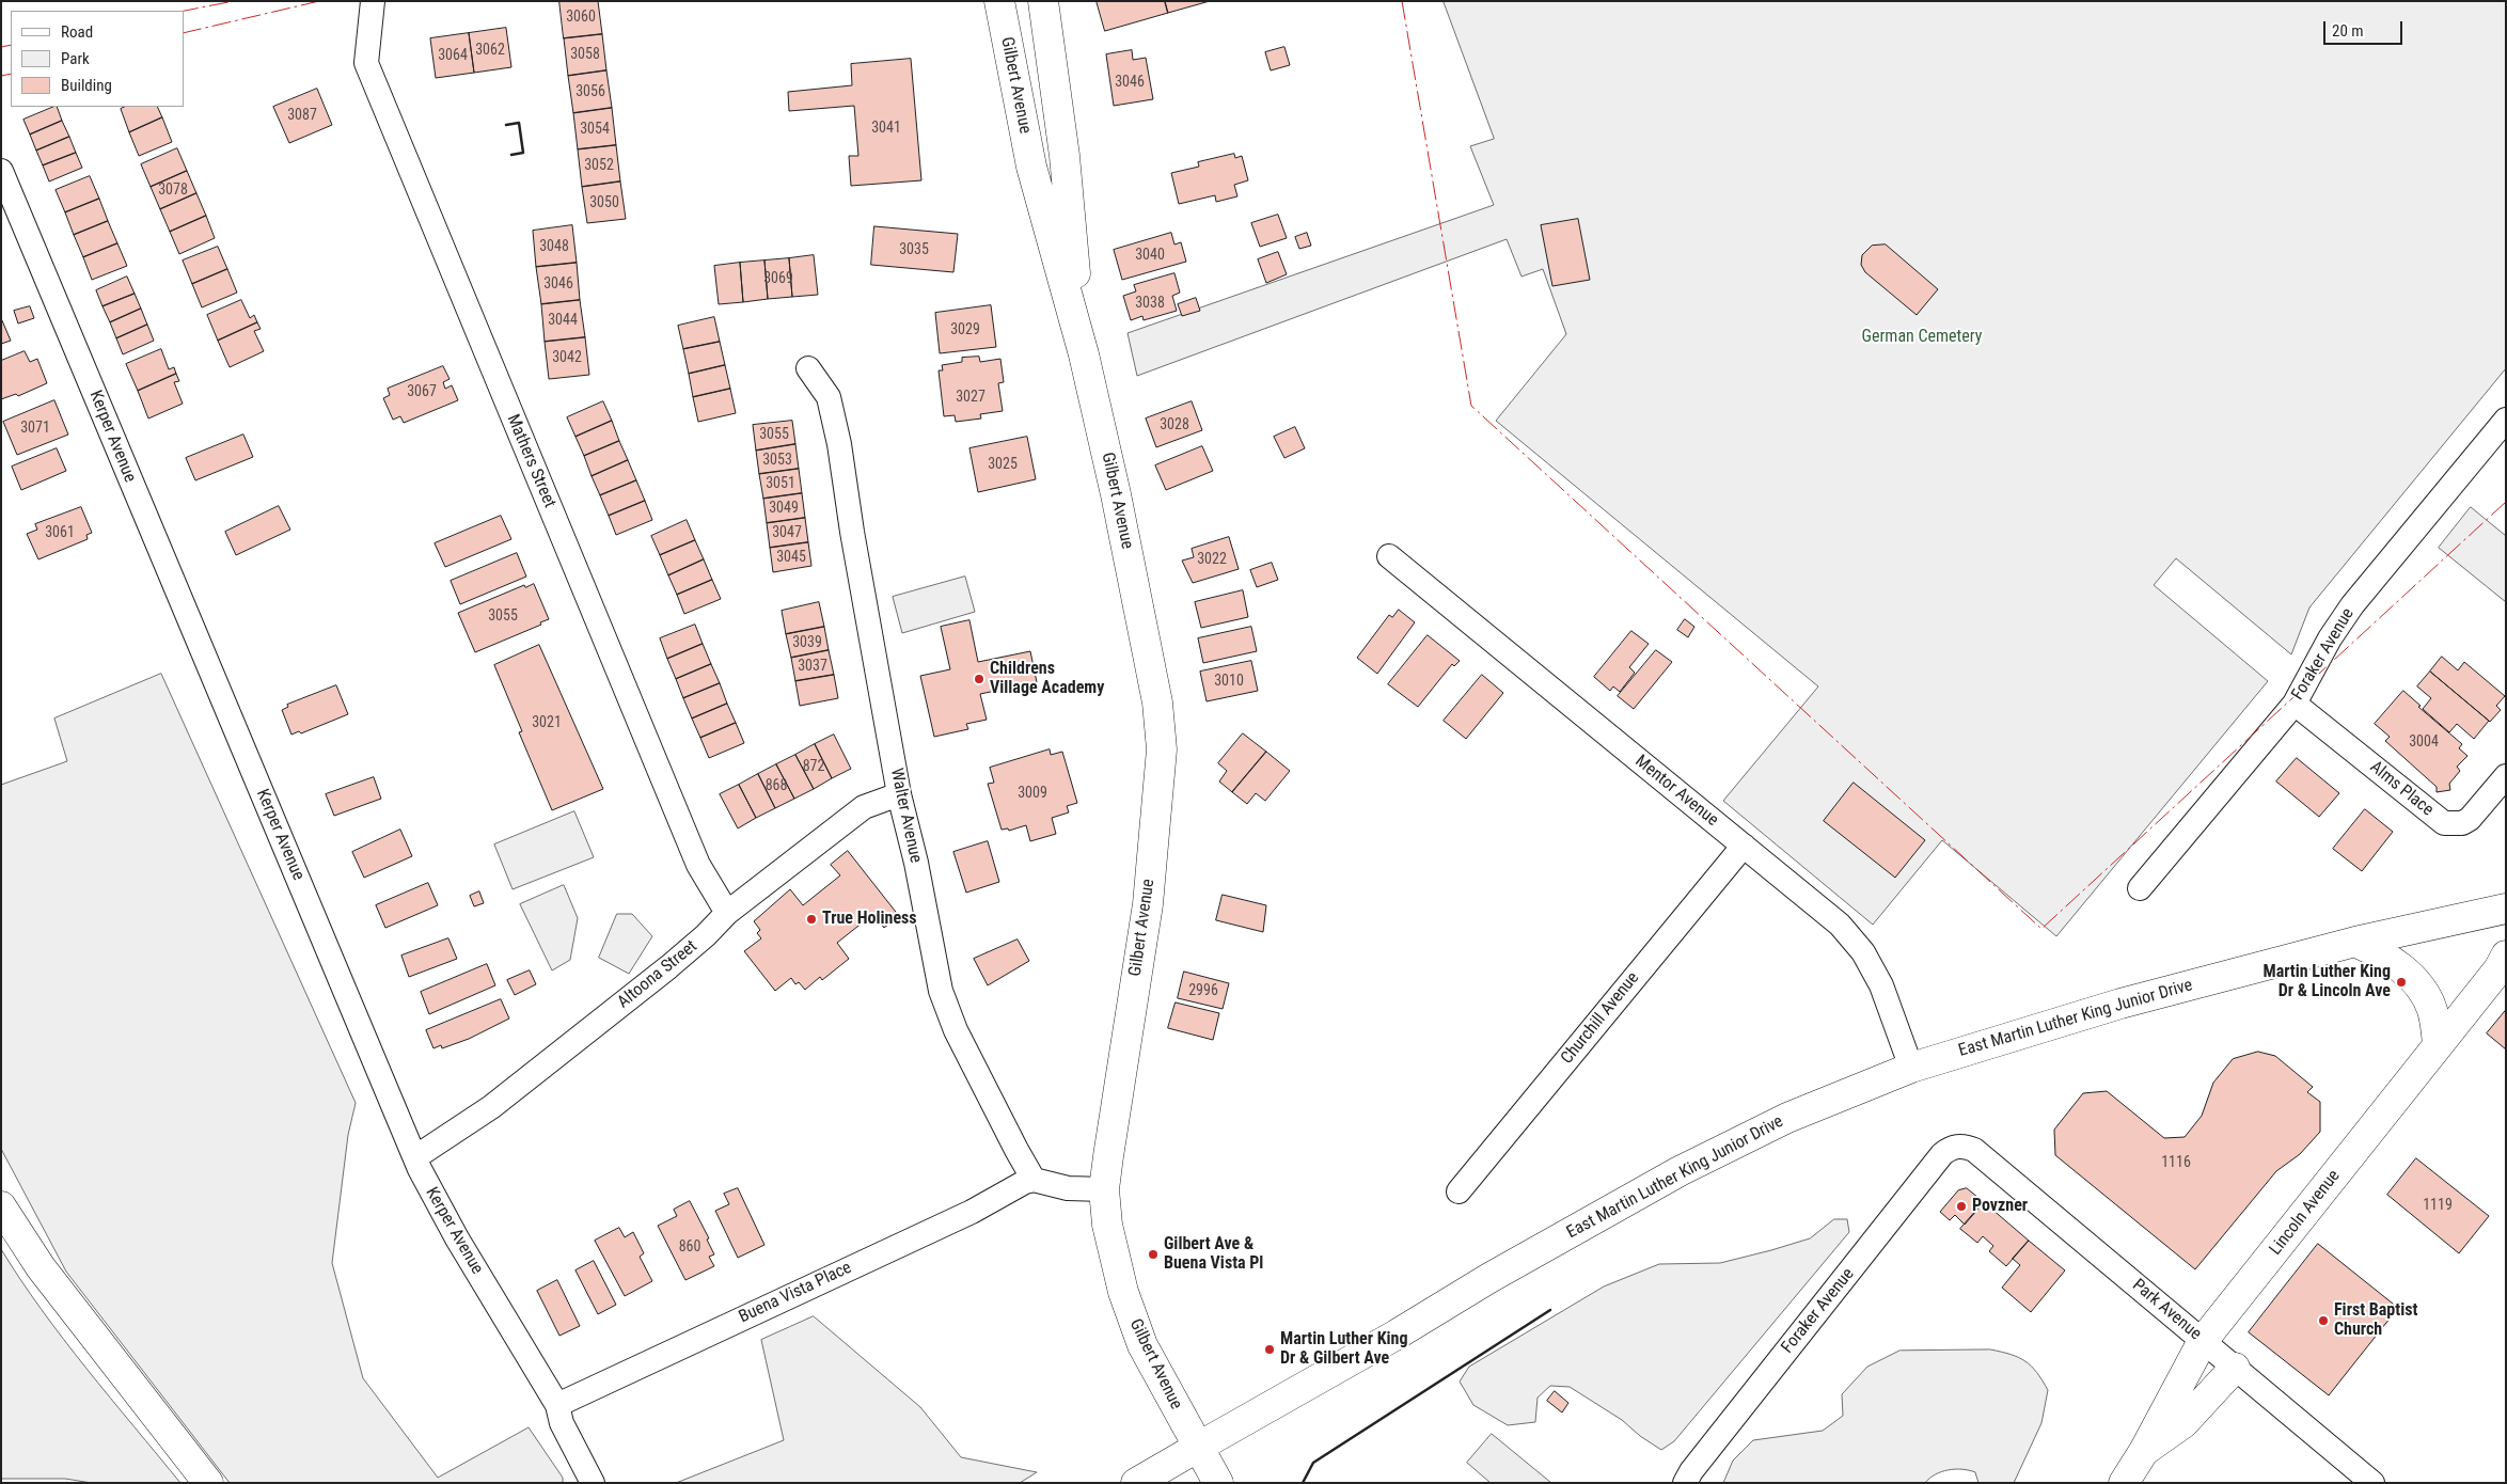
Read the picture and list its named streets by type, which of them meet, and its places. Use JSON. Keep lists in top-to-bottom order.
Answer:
{
  "streets": {
    "main road": ["Gilbert Avenue", "East Martin Luther King Junior Drive", "Lincoln Avenue"],
    "street": [
      "Kerper Avenue",
      "Mathers Street",
      "Foraker Avenue",
      "Alms Place",
      "Mentor Avenue",
      "Walter Avenue",
      "Altoona Street",
      "Churchill Avenue",
      "Buena Vista Place",
      "Park Avenue"
    ]
  },
  "crossings": [
    ["Gilbert Avenue", "East Martin Luther King Junior Drive"],
    ["Kerper Avenue", "Altoona Street"],
    ["Kerper Avenue", "Buena Vista Place"],
    ["Mathers Street", "Altoona Street"],
    ["Foraker Avenue", "Alms Place"],
    ["Foraker Avenue", "Park Avenue"],
    ["Mentor Avenue", "Churchill Avenue"],
    ["Mentor Avenue", "East Martin Luther King Junior Drive"],
    ["Walter Avenue", "Altoona Street"],
    ["Walter Avenue", "Buena Vista Place"],
    ["Lincoln Avenue", "Park Avenue"]
  ],
  "parks": ["German Cemetery"],
  "places": [
    "Childrens Village Academy",
    "True Holiness",
    "Martin Luther King Dr & Lincoln Ave",
    "Povzner",
    "Gilbert Ave & Buena Vista Pl",
    "First Baptist Church",
    "Martin Luther King Dr & Gilbert Ave"
  ],
  "house_numbers": [
    "3060",
    "3062",
    "3058",
    "3064",
    "3046",
    "3056",
    "3087",
    "3041",
    "3054",
    "3052",
    "3078",
    "3050",
    "3048",
    "3035",
    "3040",
    "3069",
    "3046",
    "3038",
    "3044",
    "3029",
    "3042",
    "3067",
    "3027",
    "3028",
    "3071",
    "3055",
    "3053",
    "3025",
    "3051",
    "3049",
    "3061",
    "3047",
    "3045",
    "3022",
    "3055",
    "3039",
    "3037",
    "3010",
    "3021",
    "3004",
    "872",
    "868",
    "3009",
    "2996",
    "1116",
    "1119",
    "860"
  ],
  "legend": ["Road", "Park", "Building"],
  "scale_bar": "20 m"
}
